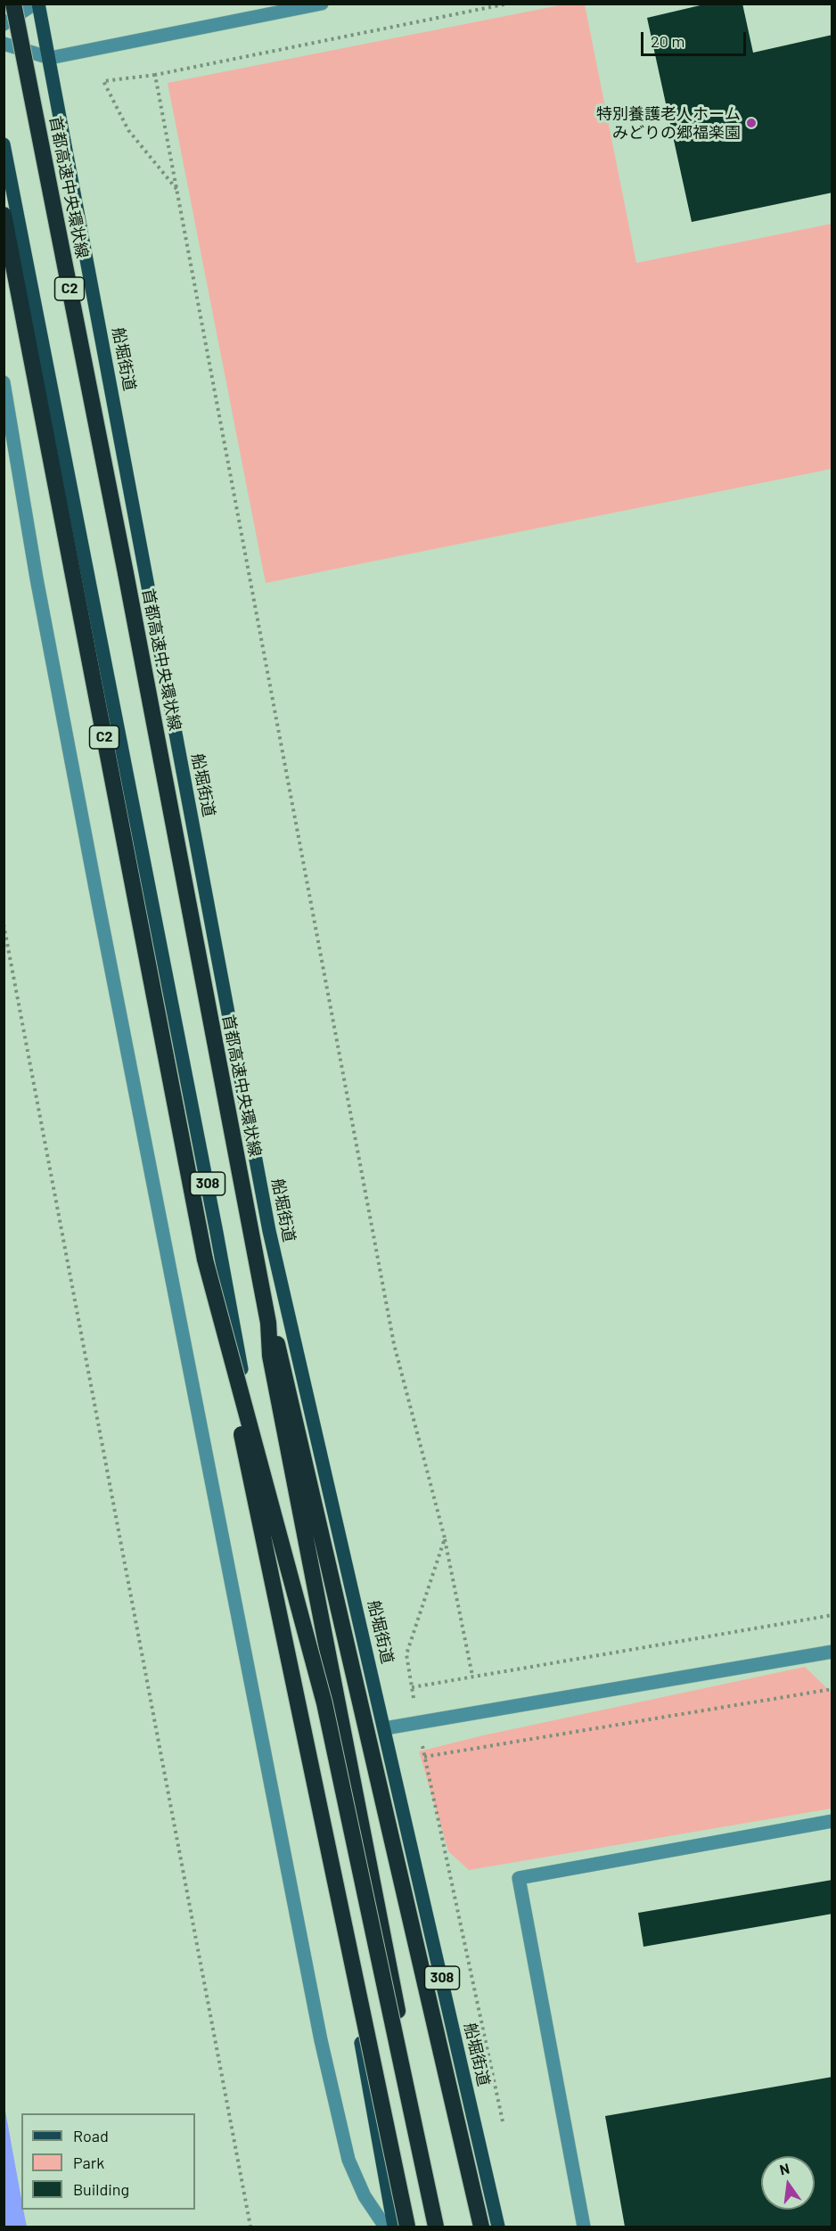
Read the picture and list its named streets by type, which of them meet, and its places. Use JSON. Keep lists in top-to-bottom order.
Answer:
{
  "streets": {
    "highway": ["首都高速中央環状線", "C2"],
    "main road": ["船堀街道", "308"]
  },
  "places": ["特別養護老人ホーム みどりの郷福楽園"],
  "legend": ["Road", "Park", "Building"],
  "scale_bar": "20 m",
  "north": "top"
}
